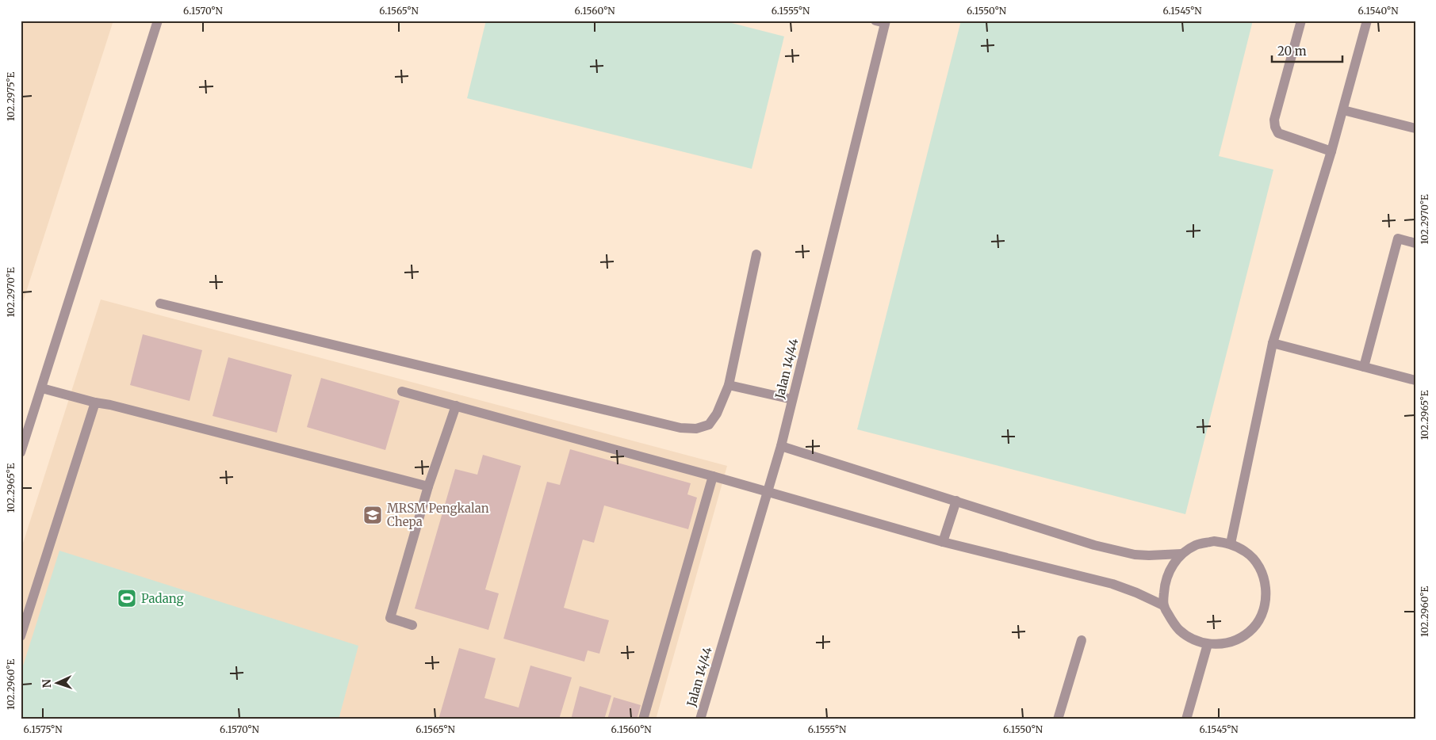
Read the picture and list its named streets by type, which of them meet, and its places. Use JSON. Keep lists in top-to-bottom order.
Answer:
{
  "streets": {
    "street": ["Jalan 14/44"]
  },
  "places": {
    "school or university": ["MRSM Pengkalan Chepa"],
    "sports": ["Padang"]
  },
  "scale_bar": "20 m",
  "north": "left",
  "coordinates": [
    "6.1570°N",
    "6.1565°N",
    "6.1560°N",
    "6.1555°N",
    "6.1550°N",
    "6.1545°N",
    "6.1540°N",
    "102.2975°E",
    "102.2970°E",
    "102.2965°E",
    "102.2960°E",
    "6.1575°N"
  ]
}
